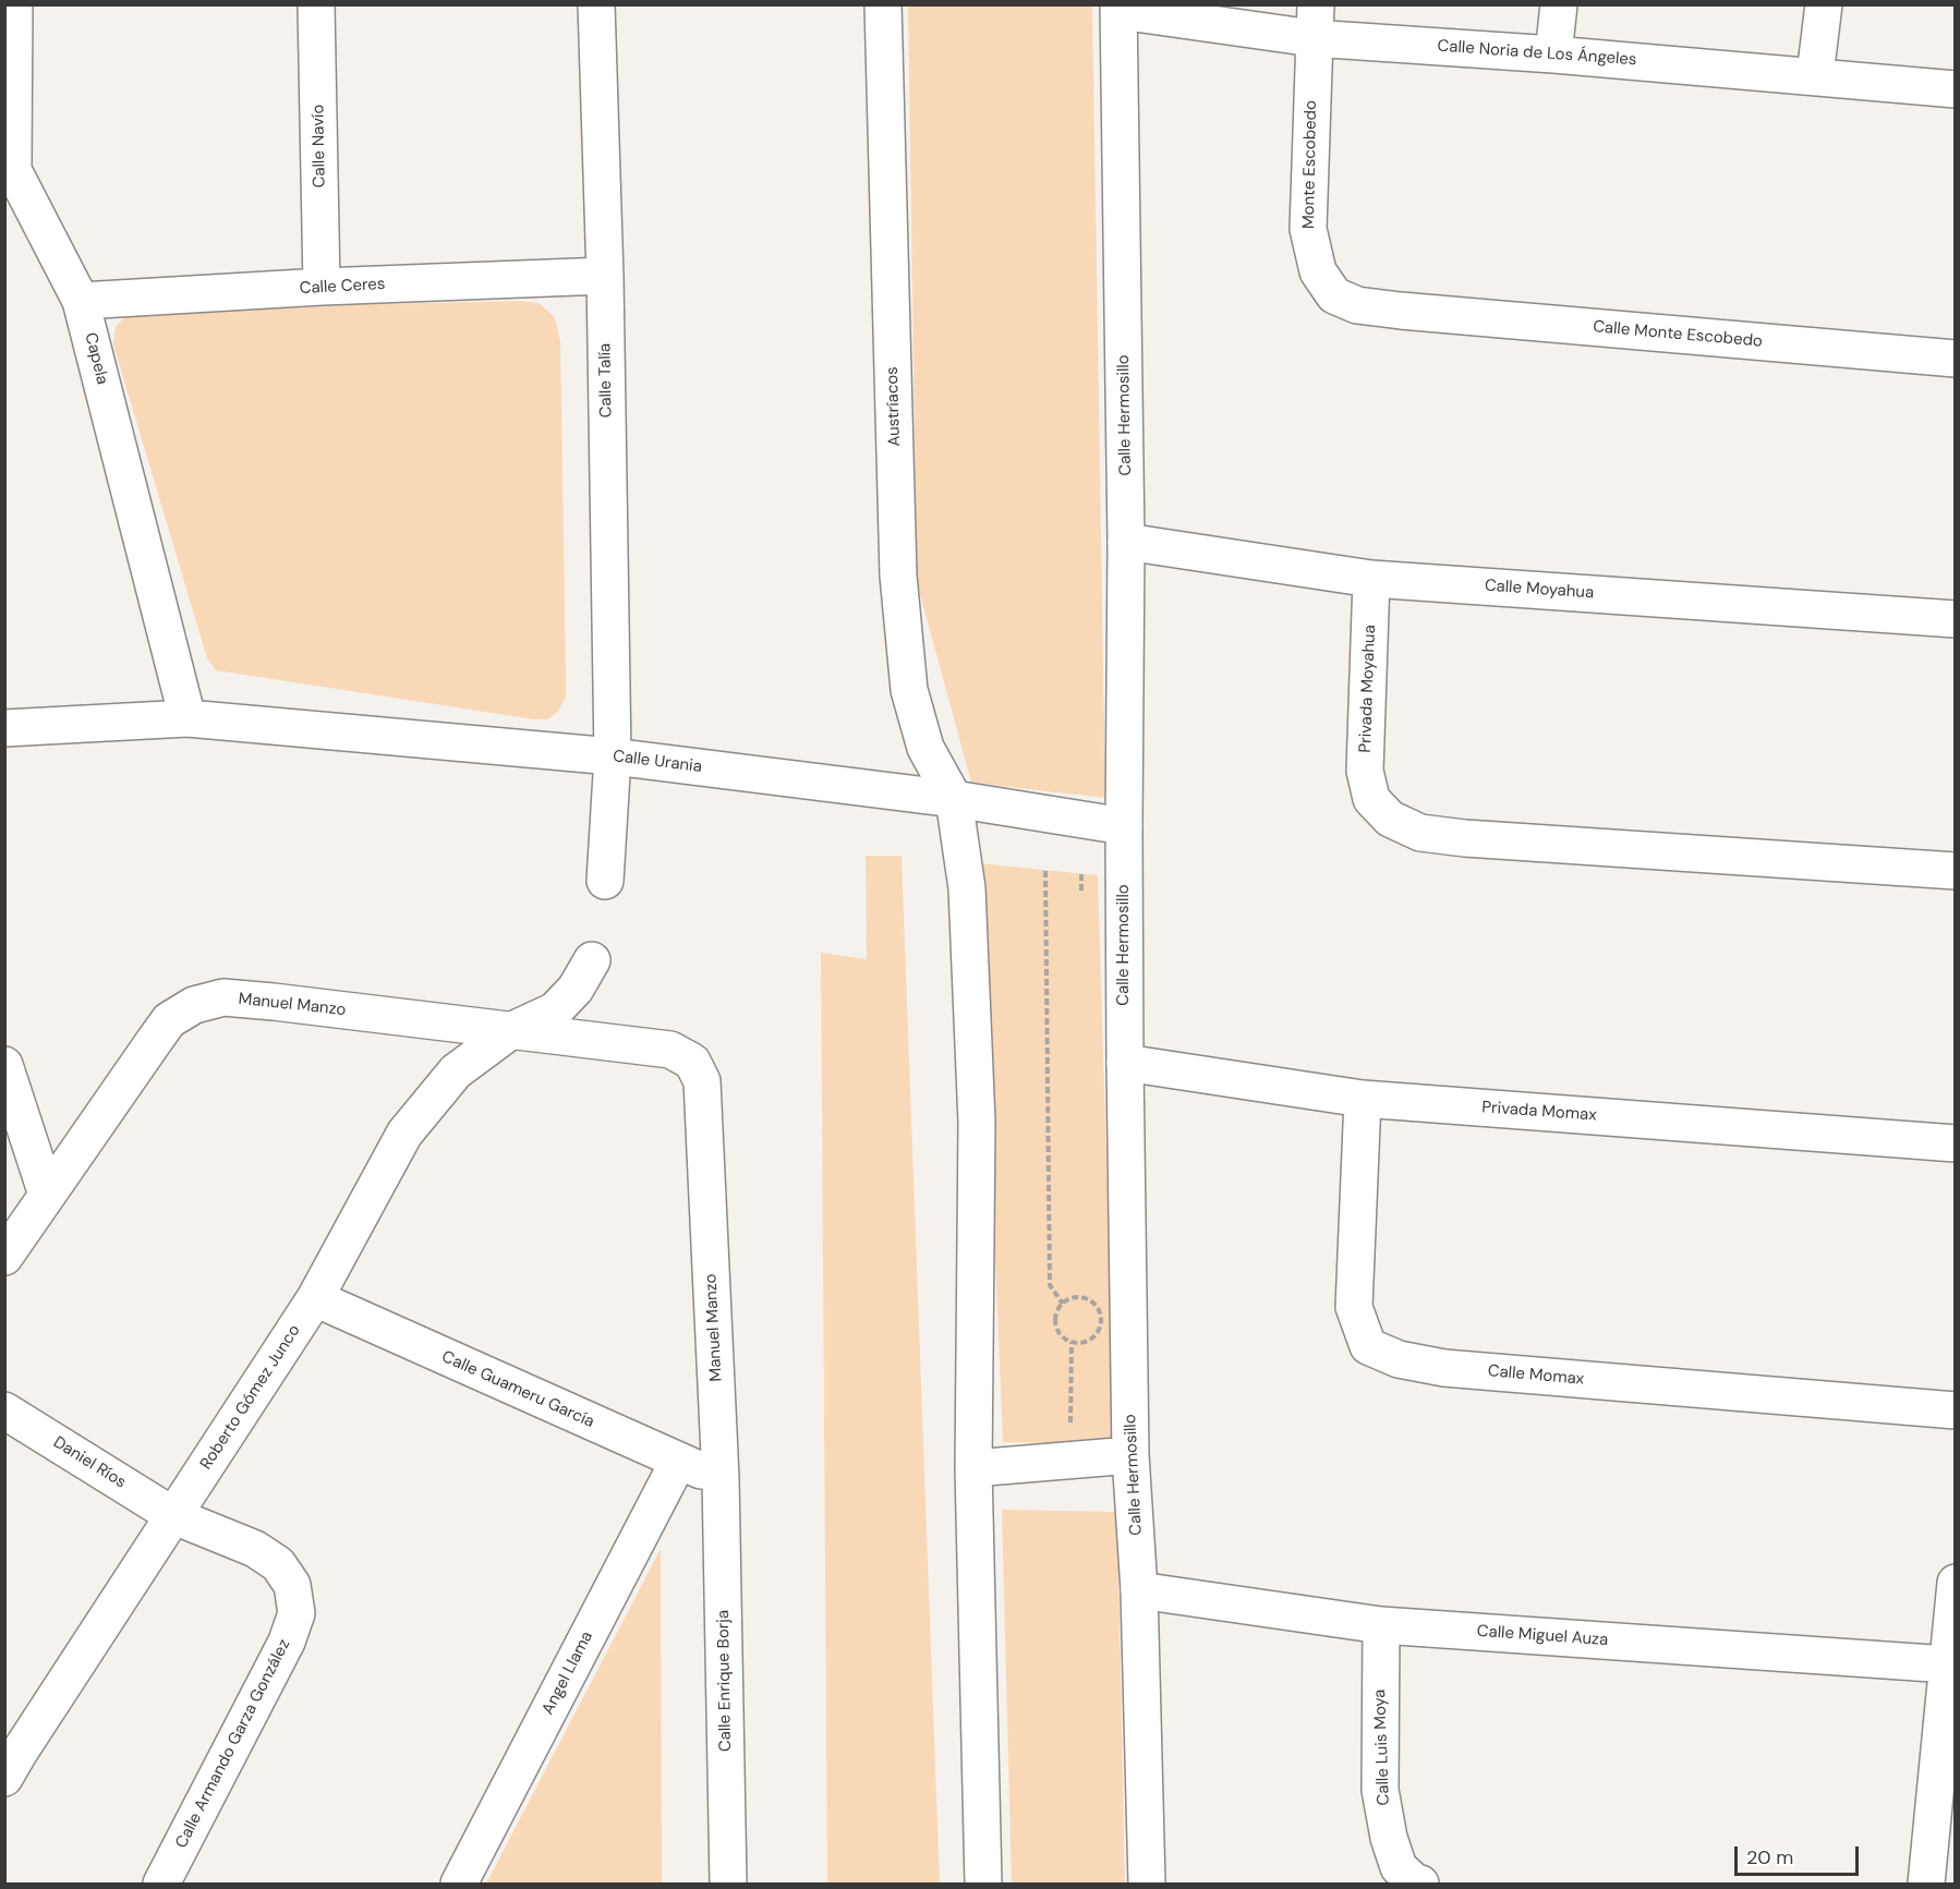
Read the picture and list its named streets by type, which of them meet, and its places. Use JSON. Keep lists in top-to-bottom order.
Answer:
{
  "streets": {
    "street": [
      "Calle Noria de Los Ángeles",
      "Calle Navío",
      "Monte Escobedo",
      "Calle Ceres",
      "Calle Monte Escobedo",
      "Capela",
      "Calle Talía",
      "Austríacos",
      "Calle Hermosillo",
      "Calle Moyahua",
      "Privada Moyahua",
      "Calle Urania",
      "Manuel Manzo",
      "Privada Momax",
      "Calle Momax",
      "Calle Guameru García",
      "Roberto Gómez Junco",
      "Daniel Ríos",
      "Calle Miguel Auza",
      "Angel Llama",
      "Calle Enrique Borja",
      "Calle Armando Garza González",
      "Calle Luis Moya"
    ]
  },
  "crossings": [
    ["Calle Noria de Los Ángeles", "Monte Escobedo"],
    ["Calle Noria de Los Ángeles", "Calle Hermosillo"],
    ["Calle Navío", "Calle Ceres"],
    ["Monte Escobedo", "Calle Monte Escobedo"],
    ["Calle Ceres", "Capela"],
    ["Calle Ceres", "Calle Talía"],
    ["Capela", "Calle Urania"],
    ["Calle Talía", "Calle Urania"],
    ["Austríacos", "Calle Urania"],
    ["Calle Hermosillo", "Calle Moyahua"],
    ["Calle Hermosillo", "Calle Urania"],
    ["Calle Hermosillo", "Privada Momax"],
    ["Calle Hermosillo", "Calle Miguel Auza"],
    ["Calle Moyahua", "Privada Moyahua"],
    ["Manuel Manzo", "Calle Guameru García"],
    ["Manuel Manzo", "Roberto Gómez Junco"],
    ["Manuel Manzo", "Calle Enrique Borja"],
    ["Privada Momax", "Calle Momax"],
    ["Calle Guameru García", "Roberto Gómez Junco"],
    ["Calle Guameru García", "Angel Llama"],
    ["Calle Guameru García", "Calle Enrique Borja"],
    ["Roberto Gómez Junco", "Daniel Ríos"],
    ["Roberto Gómez Junco", "Calle Armando Garza González"],
    ["Daniel Ríos", "Calle Armando Garza González"],
    ["Calle Miguel Auza", "Calle Luis Moya"]
  ],
  "scale_bar": "20 m"
}
